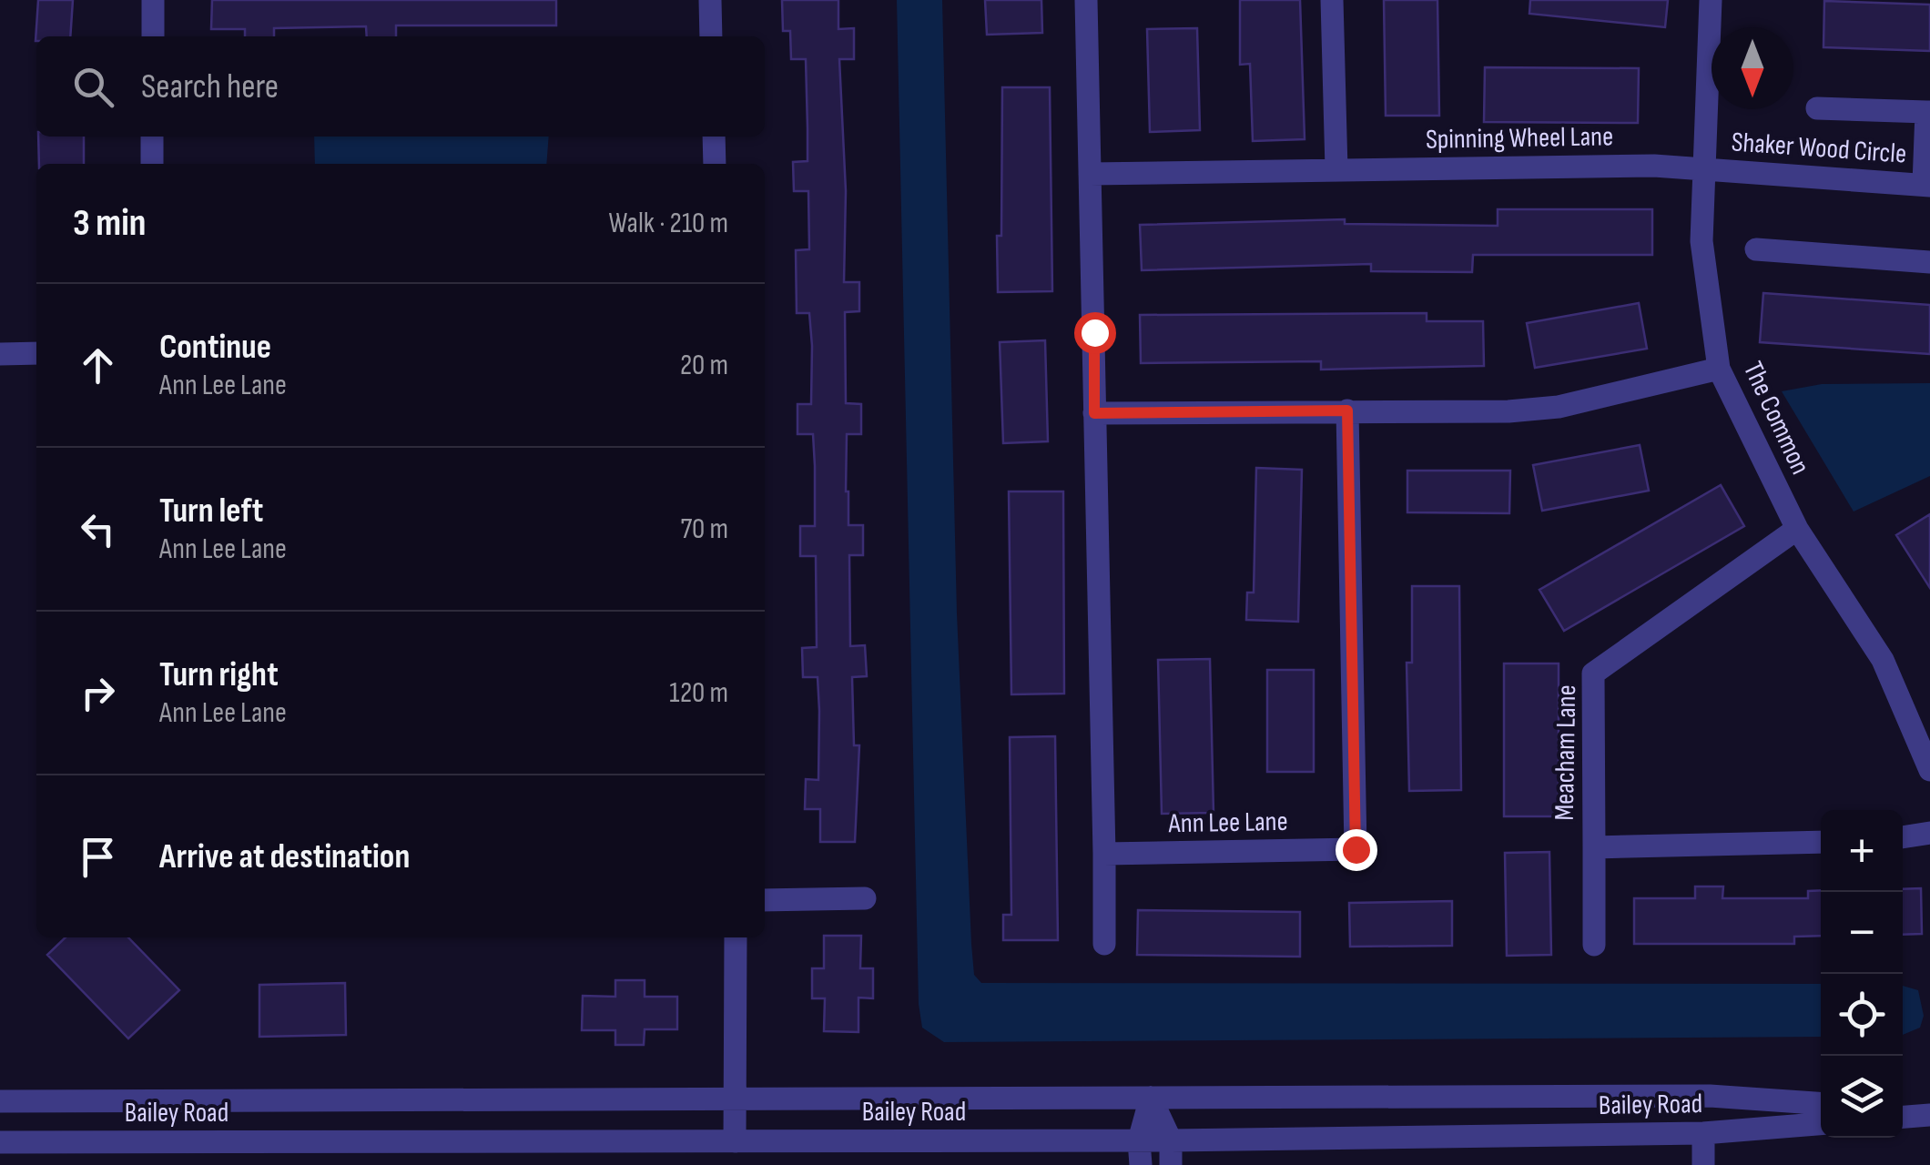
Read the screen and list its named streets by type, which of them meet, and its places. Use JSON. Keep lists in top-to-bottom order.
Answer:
{
  "streets": {
    "street": [
      "Spinning Wheel Lane",
      "Shaker Wood Circle",
      "The Common",
      "Meacham Lane",
      "Ann Lee Lane",
      "Bailey Road"
    ]
  },
  "crossings": [
    ["Spinning Wheel Lane", "Shaker Wood Circle"],
    ["Spinning Wheel Lane", "The Common"],
    ["Shaker Wood Circle", "The Common"],
    ["The Common", "Meacham Lane"]
  ],
  "north": "bottom",
  "page": {
    "search": "Search here",
    "heading": ["3 min", "Walk · 210 m"],
    "list": [
      ["Continue", "Ann Lee Lane", "20 m"],
      ["Turn left", "Ann Lee Lane", "70 m"],
      ["Turn right", "Ann Lee Lane", "120 m"],
      "Arrive at destination"
    ],
    "map_buttons": ["+", "−"]
  }
}
